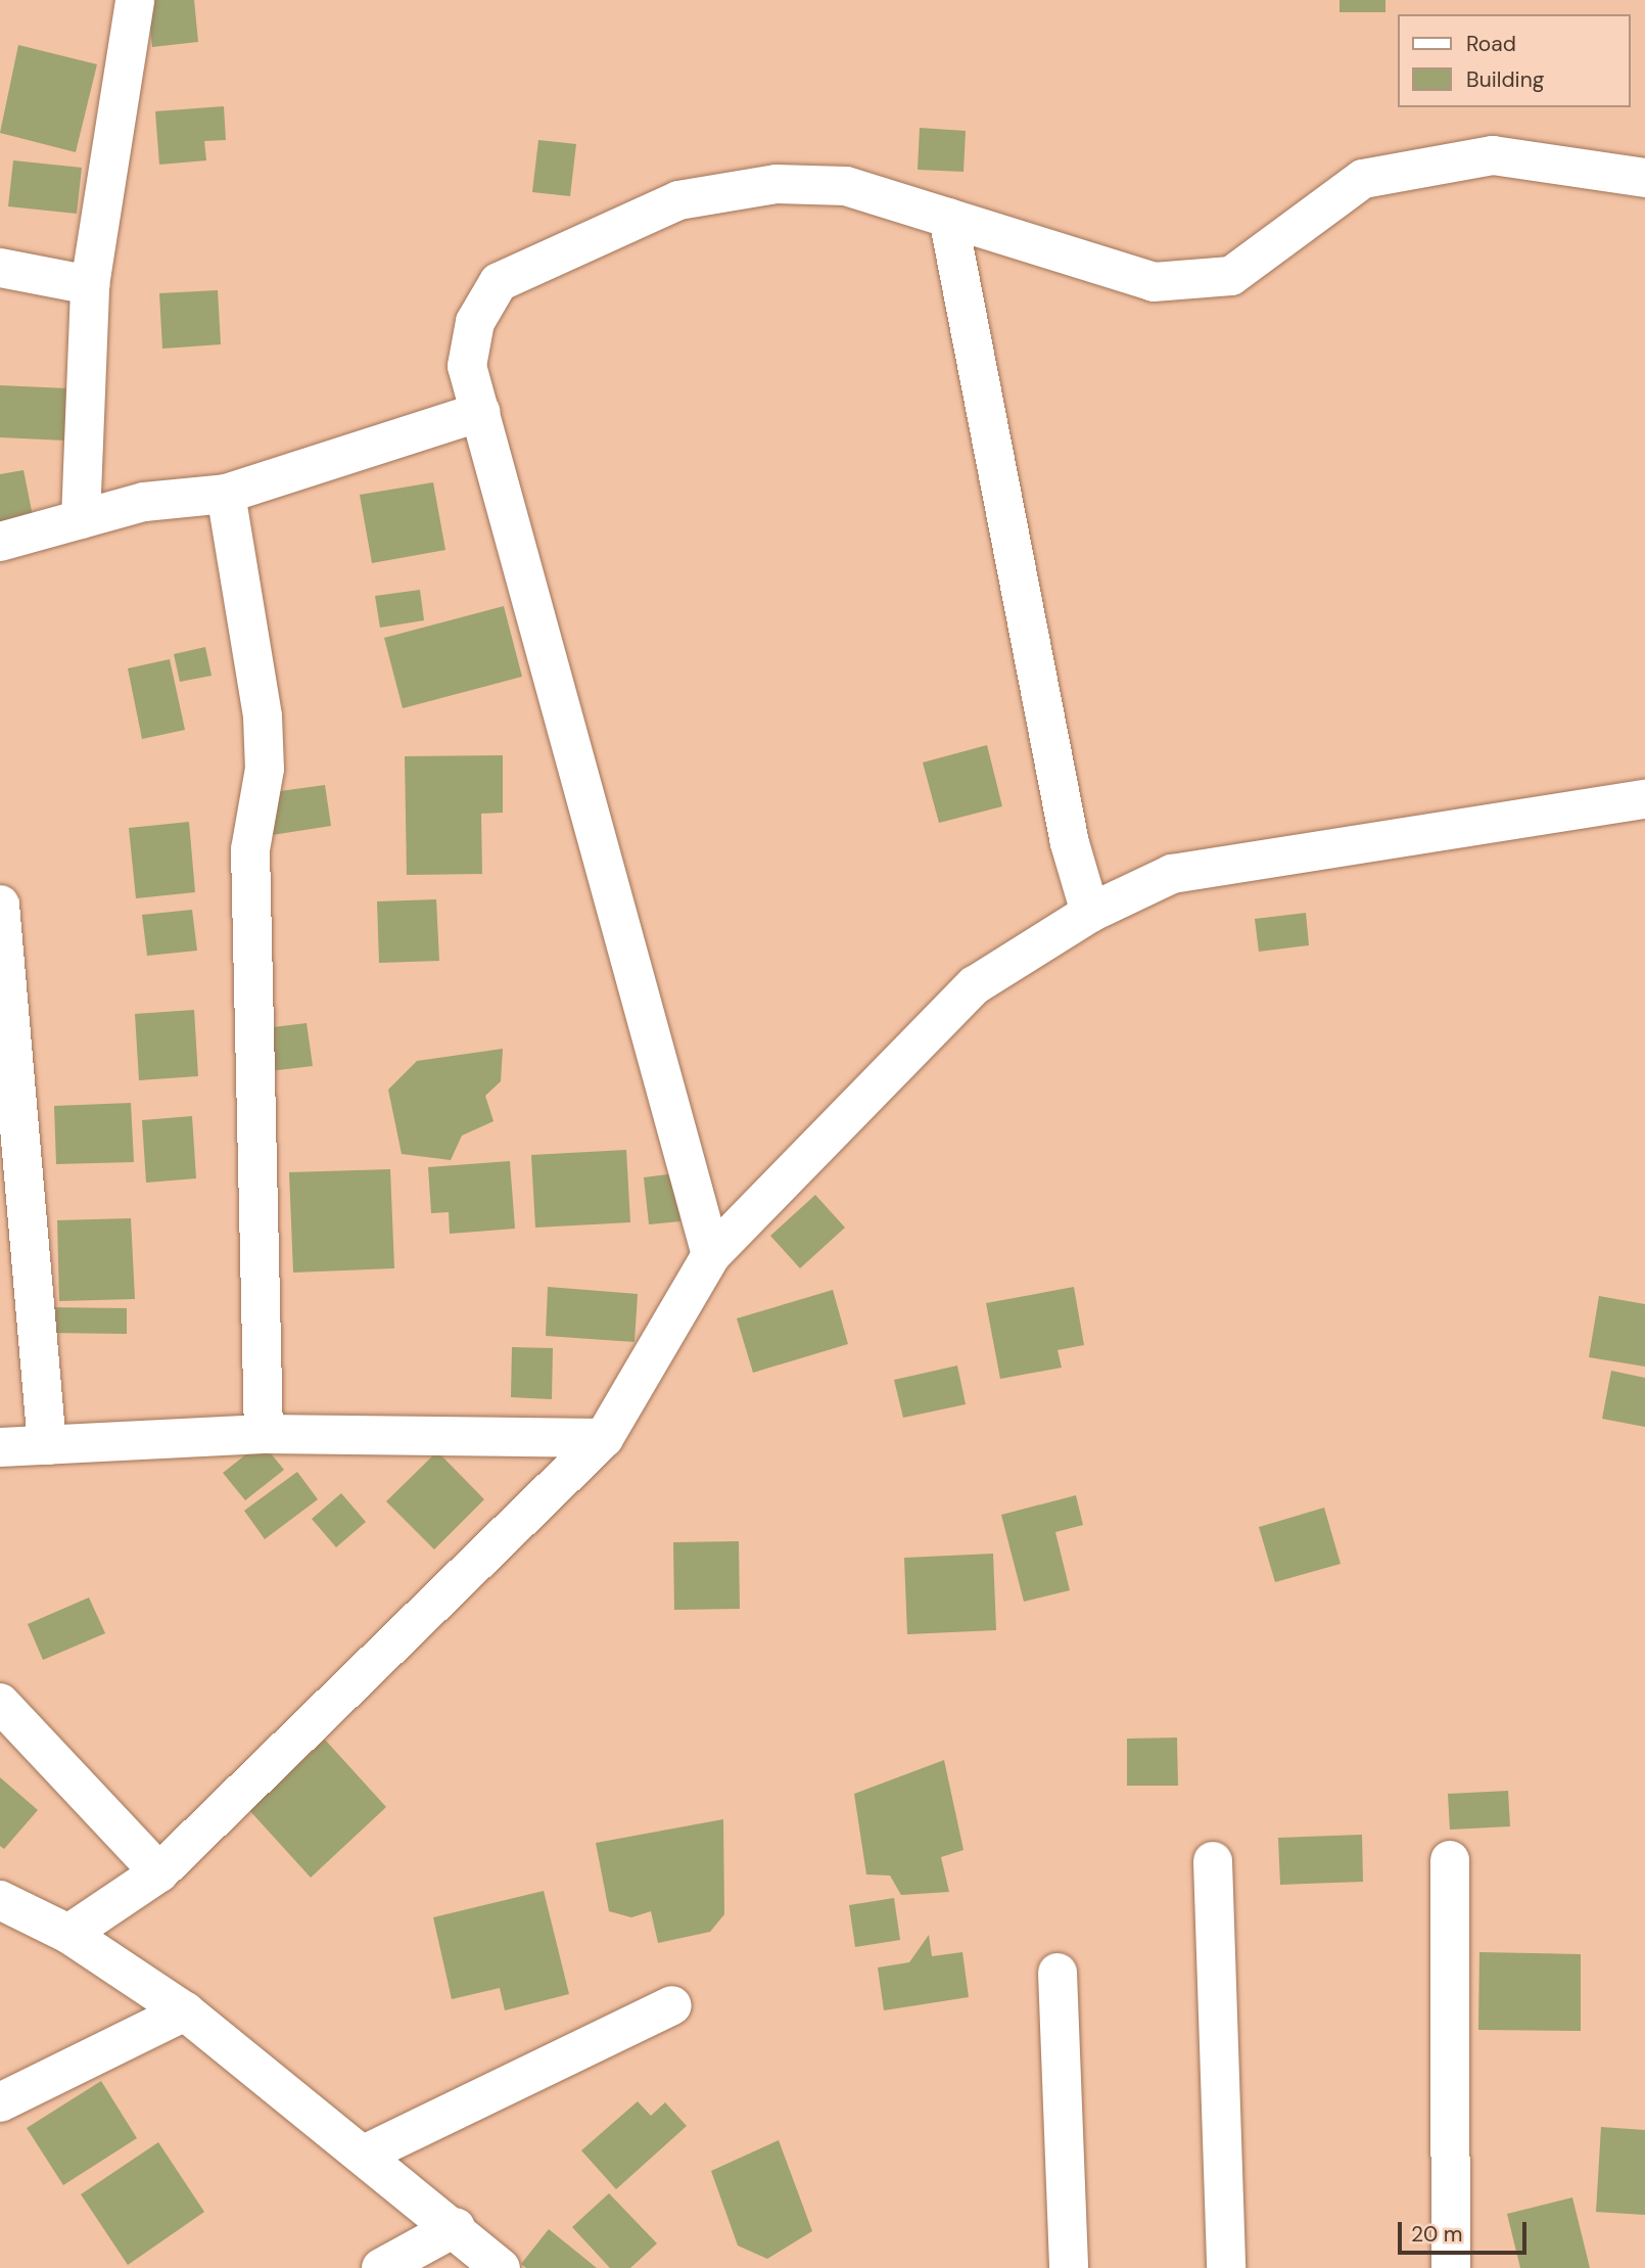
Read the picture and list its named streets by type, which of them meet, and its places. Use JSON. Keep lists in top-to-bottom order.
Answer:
{
  "legend": ["Road", "Building"],
  "scale_bar": "20 m"
}
